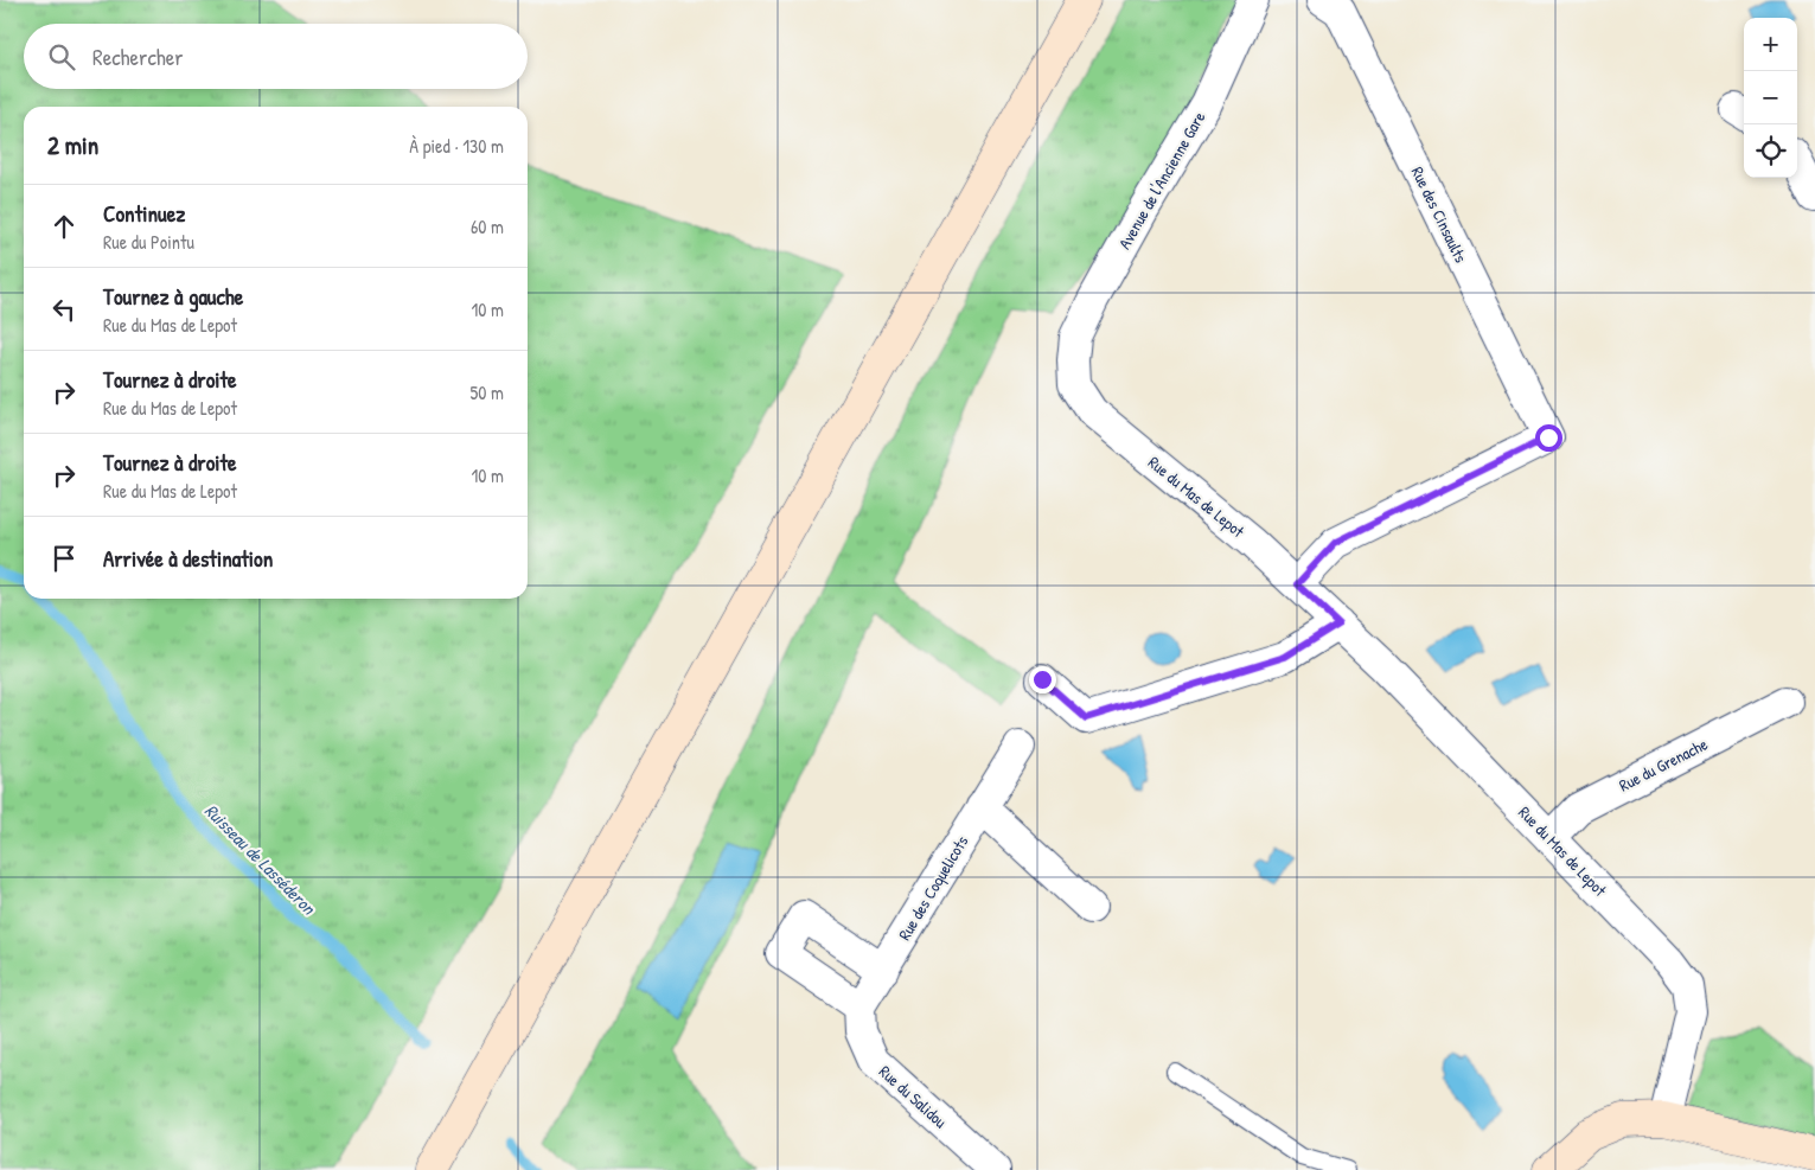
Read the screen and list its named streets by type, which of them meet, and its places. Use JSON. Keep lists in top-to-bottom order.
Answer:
{
  "streets": {
    "street": [
      "Avenue de l'Ancienne Gare",
      "Rue des Cinsaults",
      "Rue du Mas de Lepot",
      "Rue du Grenache",
      "Rue des Coquelicots",
      "Rue du Salidou"
    ]
  },
  "crossings": [
    ["Avenue de l'Ancienne Gare", "Rue du Mas de Lepot"],
    ["Rue des Cinsaults", "Rue du Mas de Lepot"],
    ["Rue du Mas de Lepot", "Rue du Grenache"],
    ["Rue des Coquelicots", "Rue du Salidou"]
  ],
  "water": ["Ruisseau de Lasséderon"],
  "page": {
    "map_buttons": ["+", "−"],
    "search": "Rechercher",
    "heading": ["2 min", "À pied · 130 m"],
    "list": [
      ["Continuez", "Rue du Pointu", "60 m"],
      ["Tournez à gauche", "Rue du Mas de Lepot", "10 m"],
      ["Tournez à droite", "Rue du Mas de Lepot", "50 m"],
      ["Tournez à droite", "Rue du Mas de Lepot", "10 m"],
      "Arrivée à destination"
    ]
  }
}
